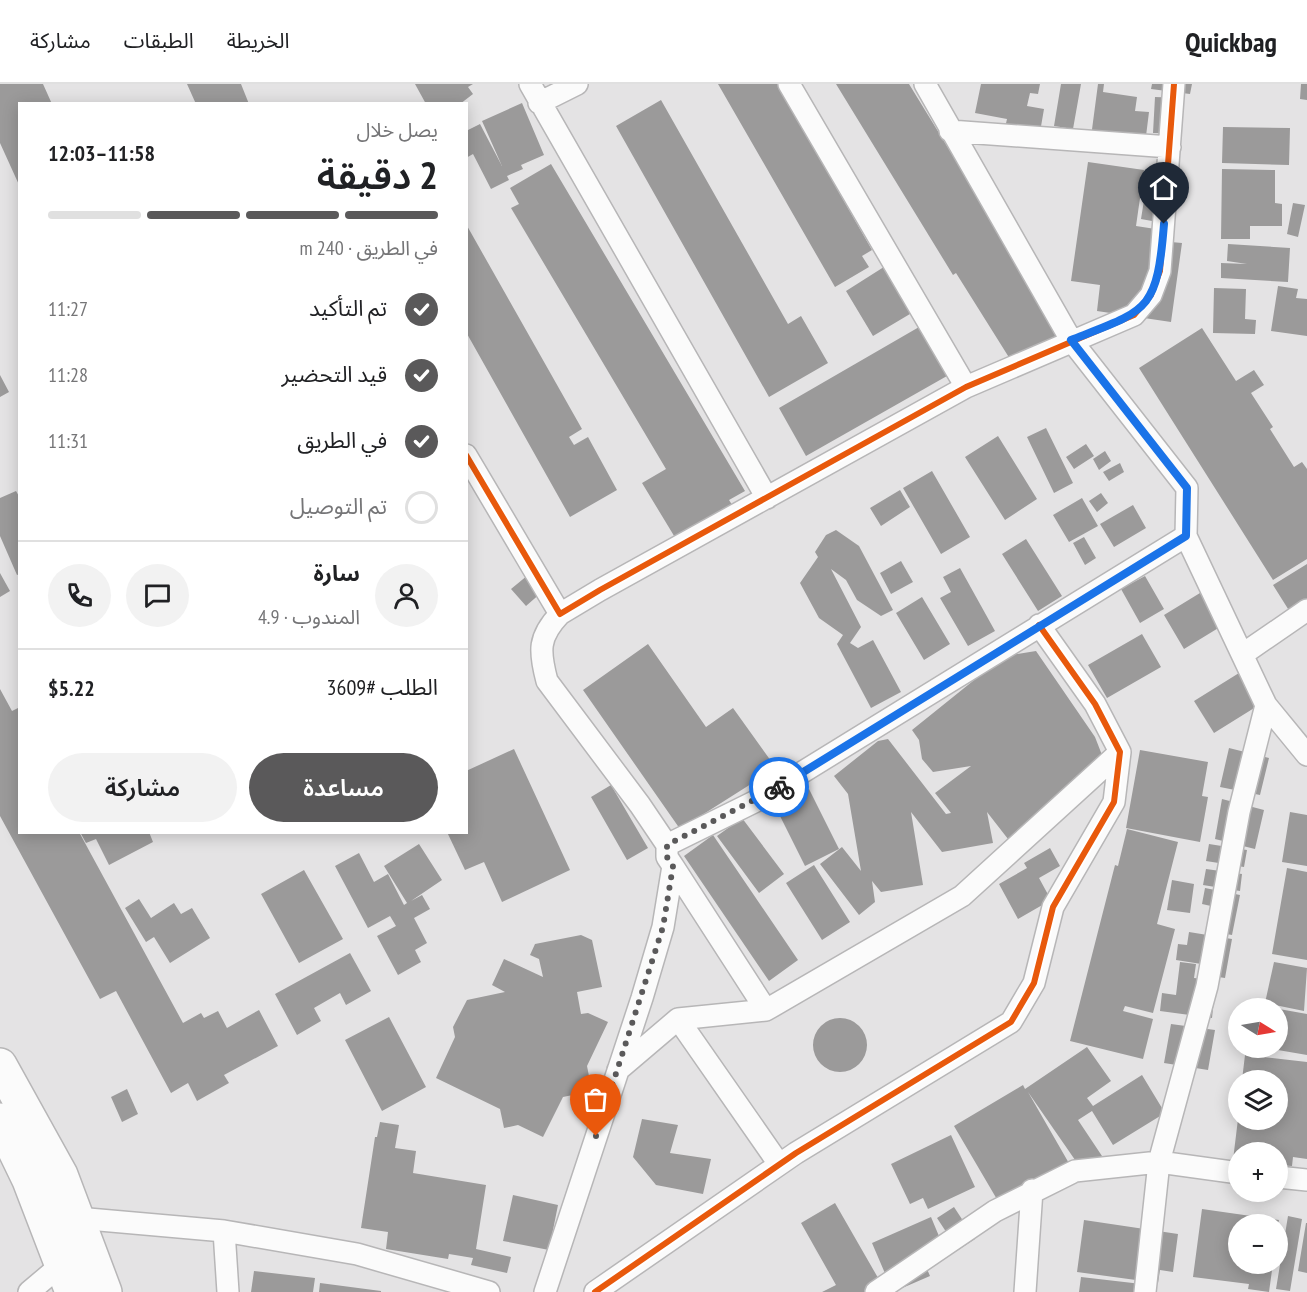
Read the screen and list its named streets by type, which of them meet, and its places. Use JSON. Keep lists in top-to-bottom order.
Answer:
{
  "north": "right",
  "page": {
    "header": "Quickbag",
    "nav": ["الخريطة", "الطبقات", "مشاركة"],
    "heading": ["2 دقيقة", "يصل خلال", "11:58–12:03"],
    "panel": [
      "سارة",
      "المندوب · 4.9",
      "الطلب #3609",
      "$5.22"
    ],
    "bar": "في الطريق · 240 m",
    "list": [
      ["تم التأكيد", "11:27"],
      ["قيد التحضير", "11:28"],
      ["في الطريق", "11:31"],
      "تم التوصيل"
    ],
    "buttons": ["مساعدة", "مشاركة"],
    "map_buttons": ["+", "−"]
  }
}
